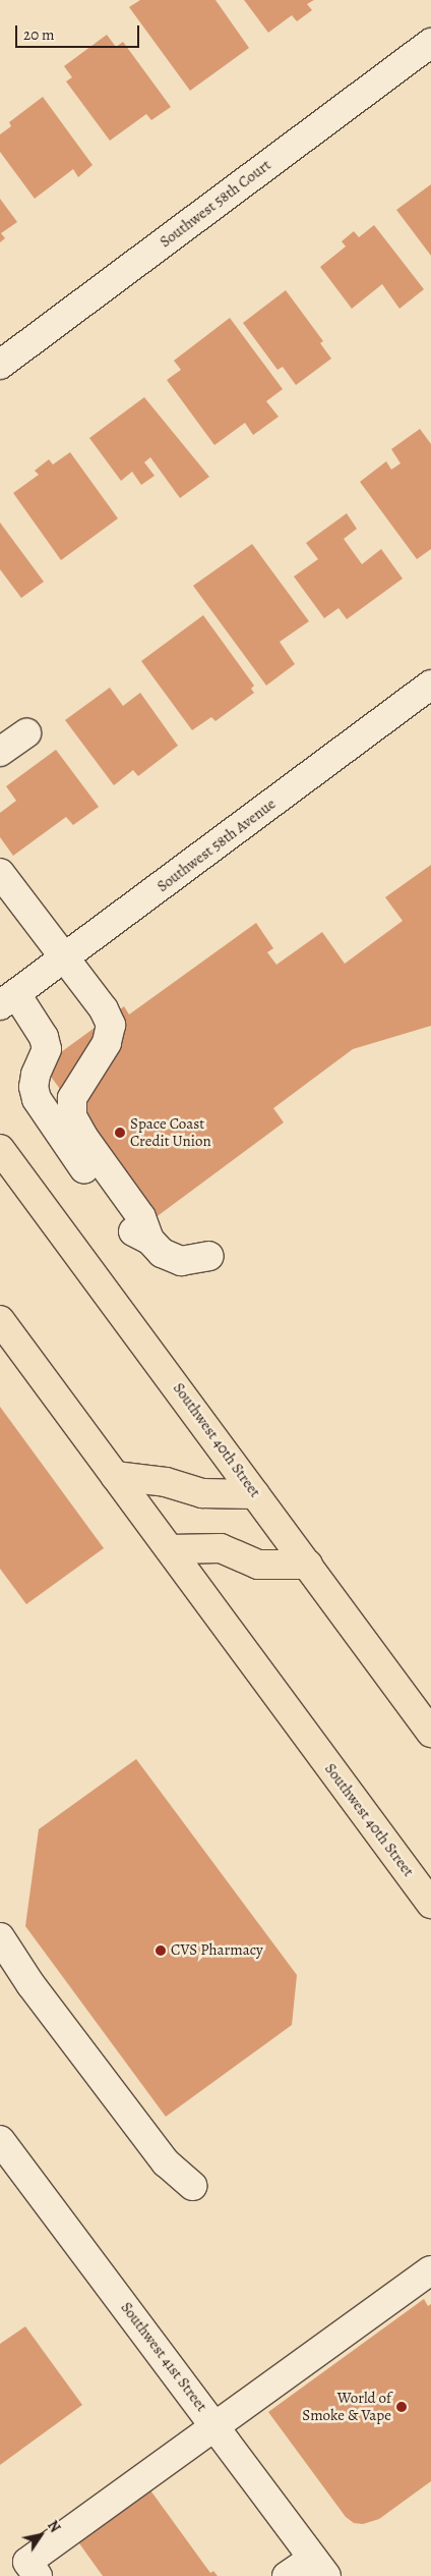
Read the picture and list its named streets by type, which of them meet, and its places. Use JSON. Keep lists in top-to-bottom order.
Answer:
{
  "streets": {
    "main road": ["Southwest 40th Street"],
    "street": ["Southwest 58th Court", "Southwest 58th Avenue", "Southwest 41st Street"]
  },
  "places": ["Space Coast Credit Union", "CVS Pharmacy", "World of Smoke & Vape"],
  "scale_bar": "20 m",
  "north": "top right"
}
